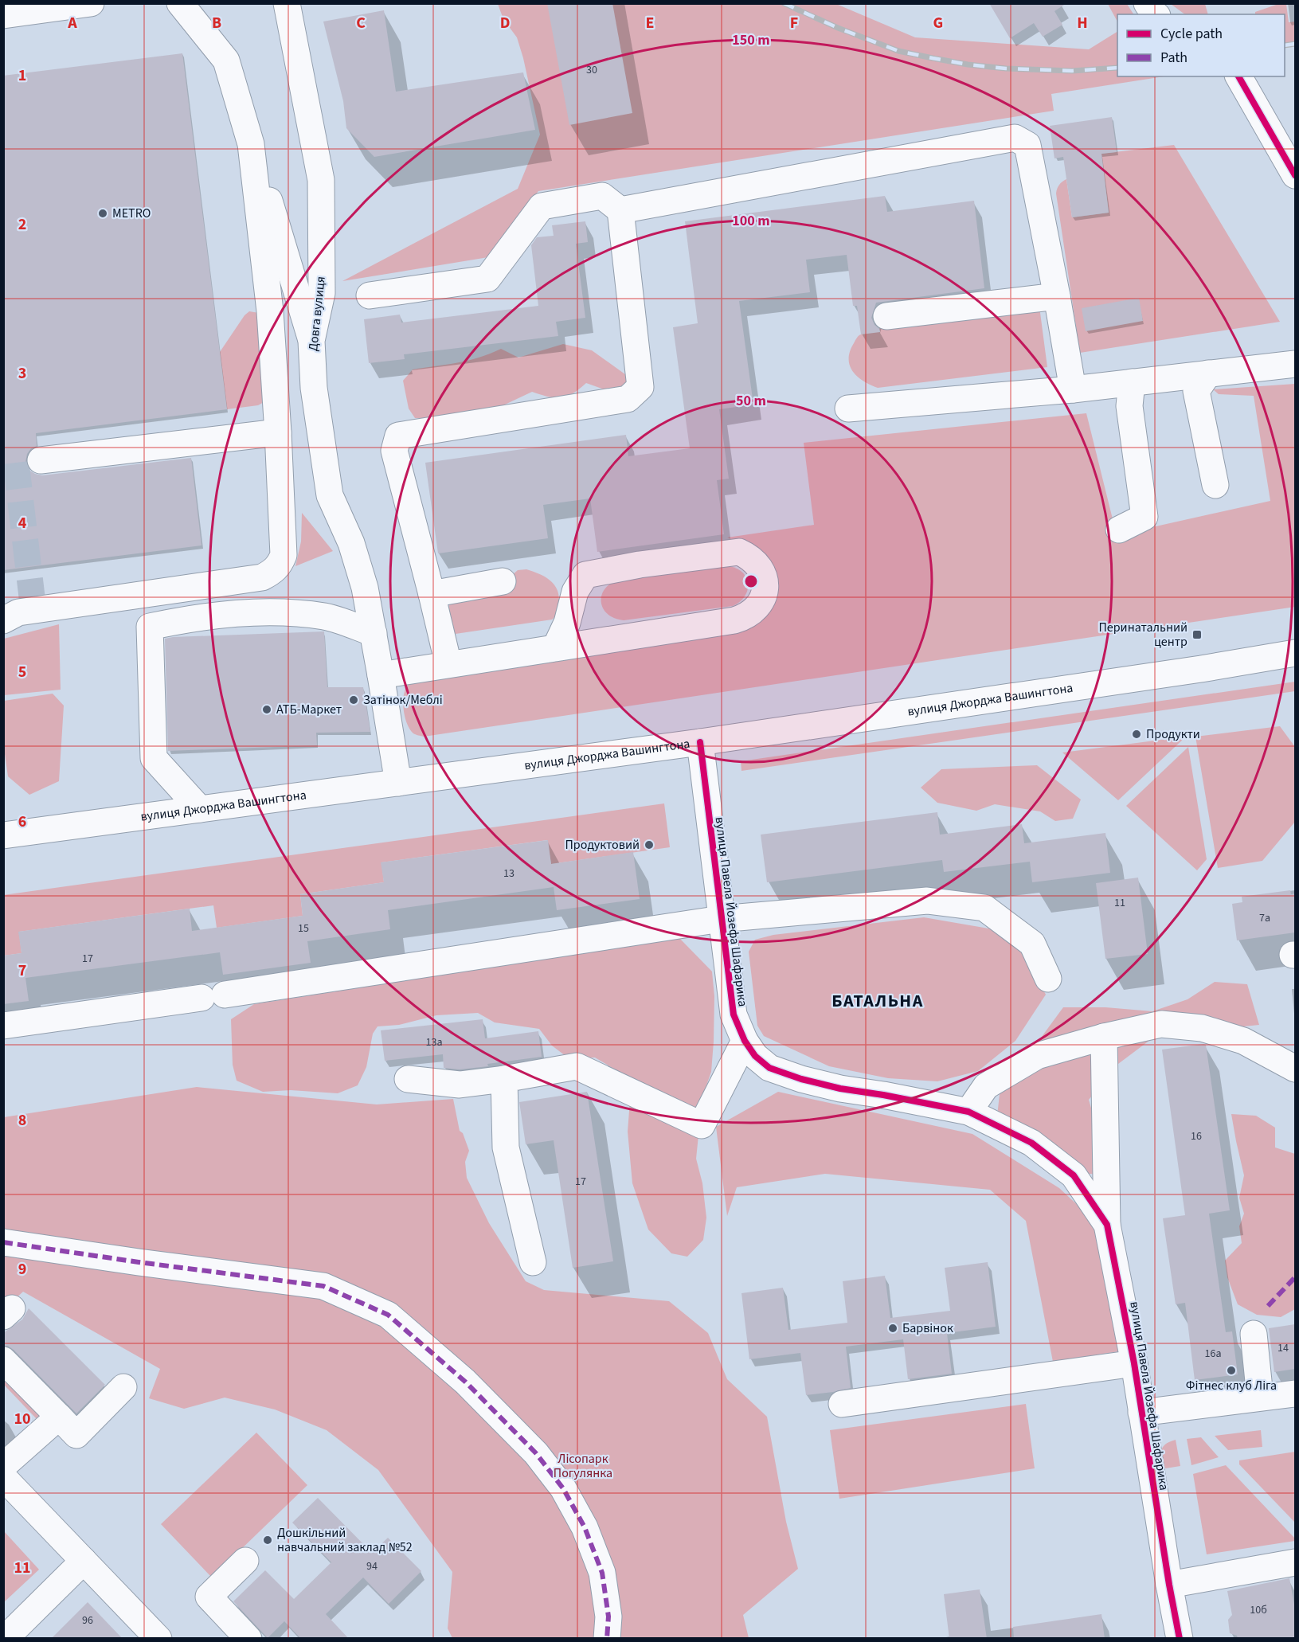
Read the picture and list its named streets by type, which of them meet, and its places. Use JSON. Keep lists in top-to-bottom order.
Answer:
{
  "streets": {
    "street": ["Довга вулиця", "вулиця Джорджа Вашингтона", "вулиця Павела Йозефа Шафарика"]
  },
  "crossings": [
    ["Довга вулиця", "вулиця Джорджа Вашингтона"],
    ["вулиця Джорджа Вашингтона", "вулиця Павела Йозефа Шафарика"]
  ],
  "districts": ["БАТАЛЬНА"],
  "parks": ["Лісопарк Погулянка"],
  "places": {
    "other": [
      "METRO",
      "Затінок/Меблі",
      "АТБ-Маркет",
      "Продукти",
      "Продуктовий",
      "Барвінок",
      "Фітнес клуб Ліга",
      "Дошкільний навчальний заклад №52"
    ],
    "transit": ["Перинатальний центр"]
  },
  "house_numbers": [
    "30",
    "13",
    "11",
    "7а",
    "15",
    "17",
    "13а",
    "16",
    "17",
    "14",
    "16а",
    "94",
    "10б",
    "96"
  ],
  "legend": ["Cycle path", "Path"],
  "grid": {
    "columns": [
      "A",
      "B",
      "C",
      "D",
      "E",
      "F",
      "G",
      "H"
    ],
    "rows": [
      "1",
      "2",
      "3",
      "4",
      "5",
      "6",
      "7",
      "8",
      "9",
      "10",
      "11"
    ]
  },
  "rings": ["150 m", "100 m", "50 m"]
}
